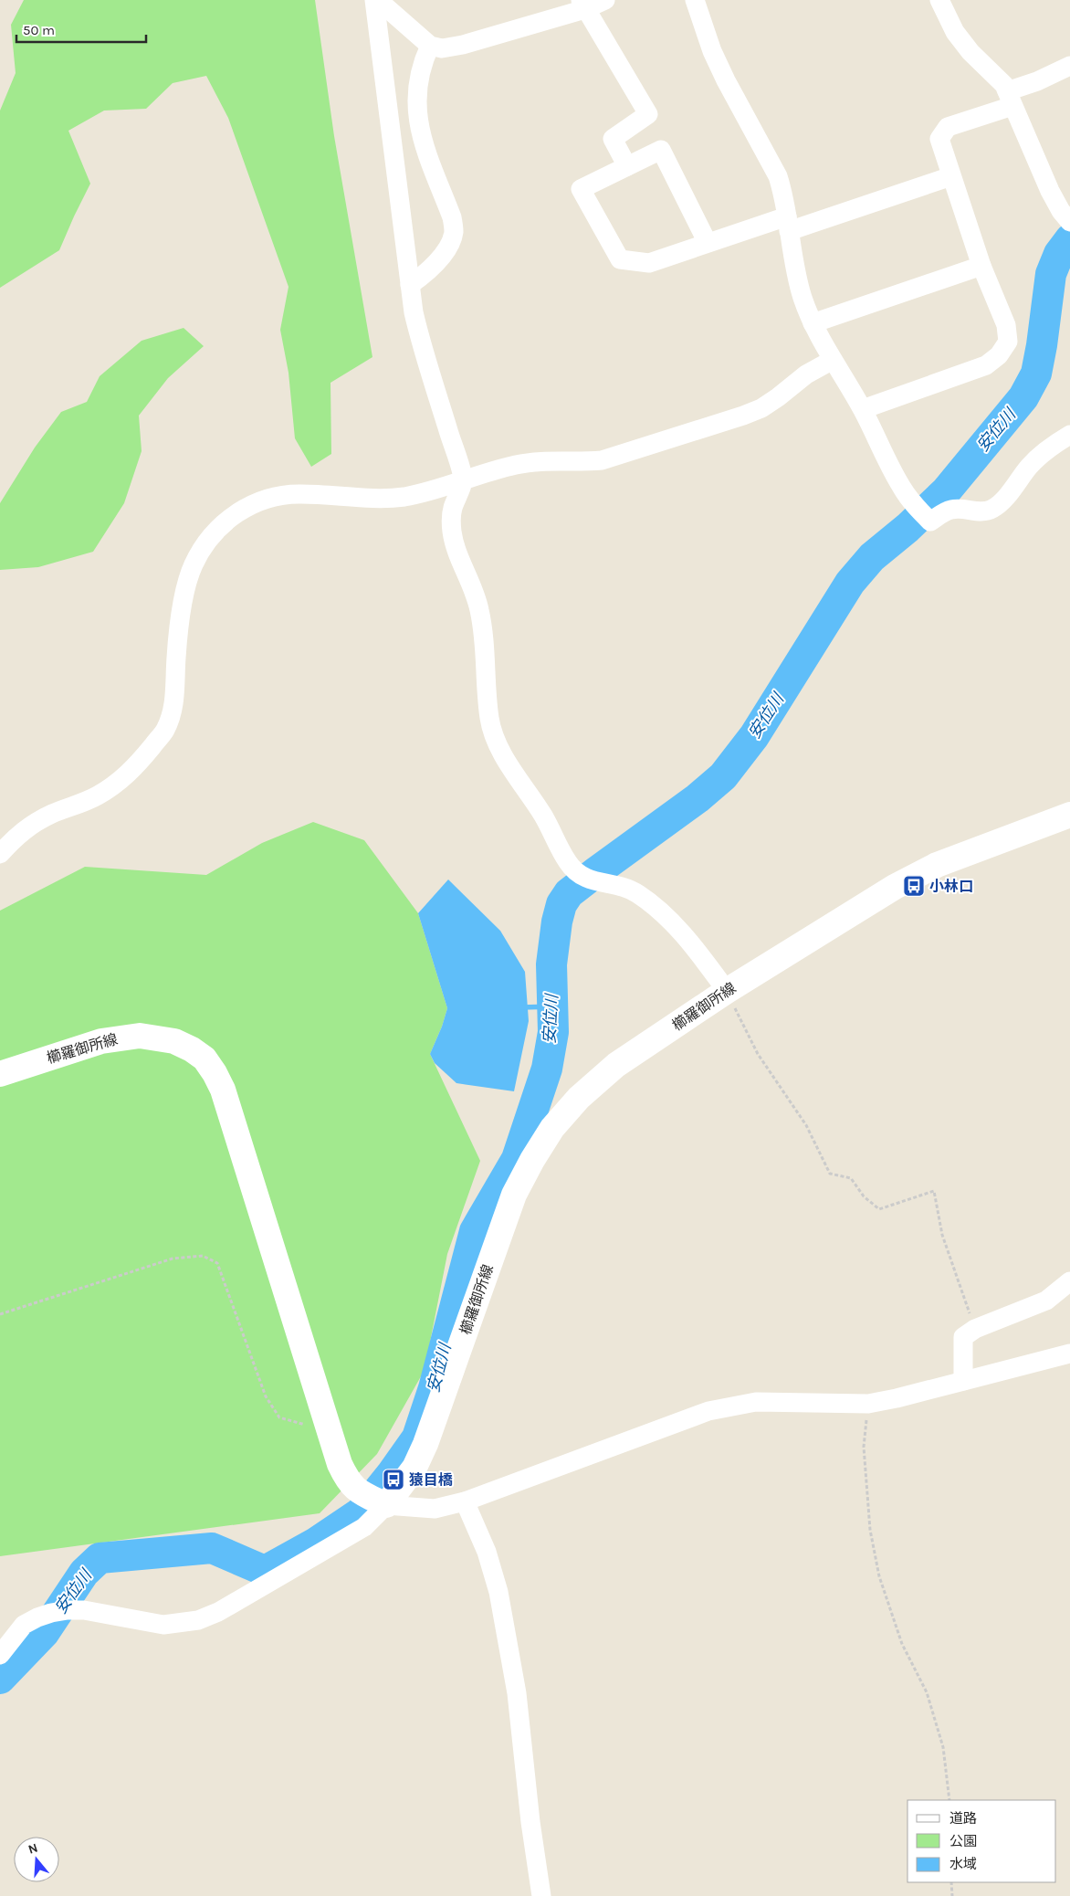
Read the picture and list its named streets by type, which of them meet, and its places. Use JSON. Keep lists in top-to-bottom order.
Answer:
{
  "streets": {
    "main road": ["櫛羅御所線"]
  },
  "water": ["安位川"],
  "places": {
    "bus stop": ["小林口", "猿目橋"]
  },
  "legend": ["道路", "公園", "水域"],
  "scale_bar": "50 m",
  "north": "top"
}
